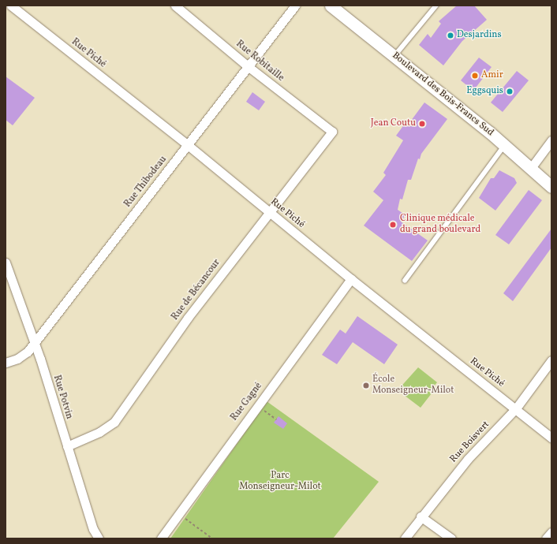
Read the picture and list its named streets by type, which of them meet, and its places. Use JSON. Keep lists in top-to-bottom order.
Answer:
{
  "streets": {
    "street": [
      "Rue Piché",
      "Rue Robitaille",
      "Boulevard des Bois-Francs Sud",
      "Rue Thibodeau",
      "Rue de Bécancour",
      "Rue Potvin",
      "Rue Gagné",
      "Rue Boisvert"
    ]
  },
  "crossings": [
    ["Rue Piché", "Rue Thibodeau"],
    ["Rue Piché", "Rue de Bécancour"],
    ["Rue Piché", "Rue Gagné"],
    ["Rue Piché", "Rue Boisvert"],
    ["Rue Robitaille", "Rue Thibodeau"],
    ["Rue Robitaille", "Rue de Bécancour"],
    ["Rue Thibodeau", "Rue Potvin"],
    ["Rue de Bécancour", "Rue Potvin"]
  ],
  "parks": ["Parc Monseigneur-Milot"],
  "places": [
    "Desjardins",
    "Amir",
    "Eggsquis",
    "Jean Coutu",
    "Clinique médicale du grand boulevard",
    "École Monseigneur-Milot"
  ]
}
